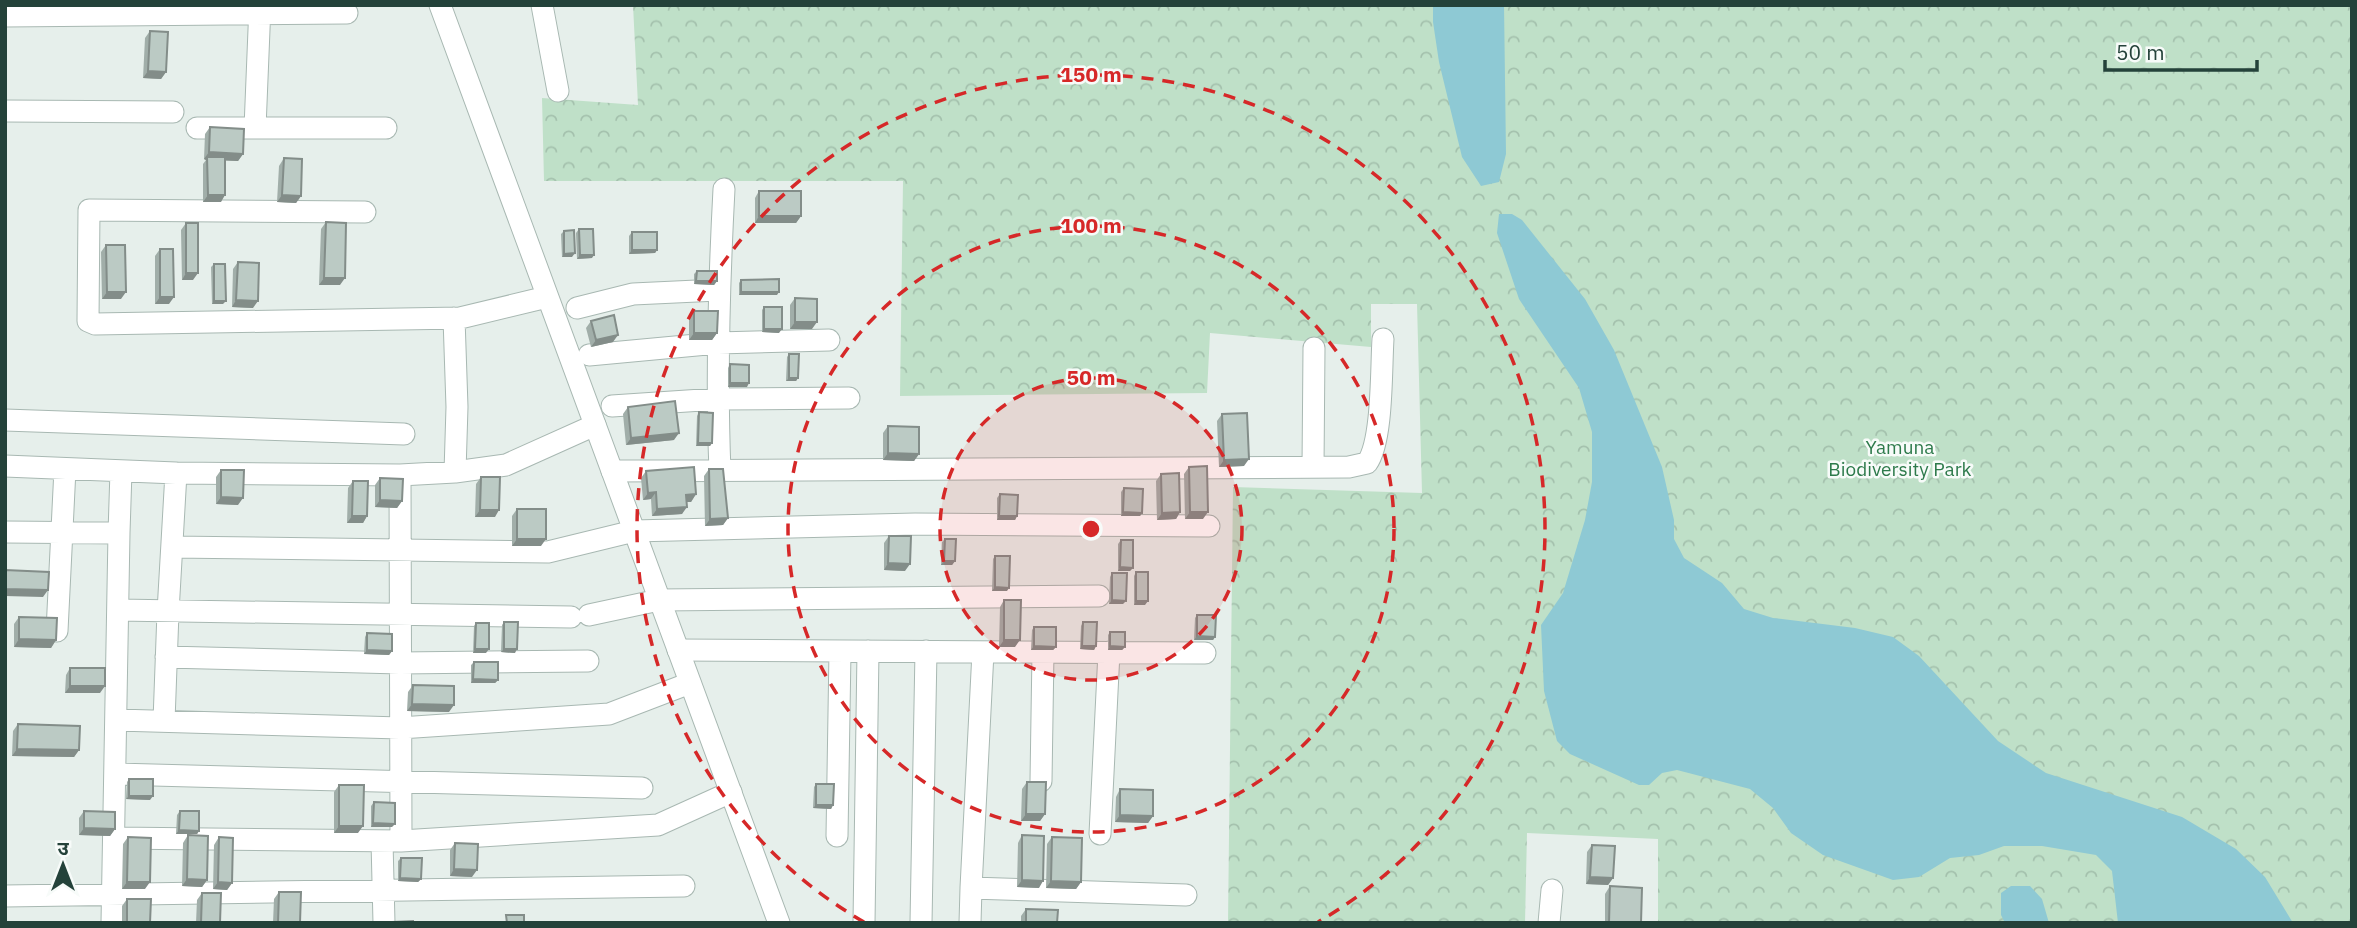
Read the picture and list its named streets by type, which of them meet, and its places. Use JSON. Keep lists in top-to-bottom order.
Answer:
{
  "parks": ["Yamuna Biodiversity Park"],
  "scale_bar": "50 m",
  "north": "top",
  "rings": ["150 m", "100 m", "50 m"]
}
